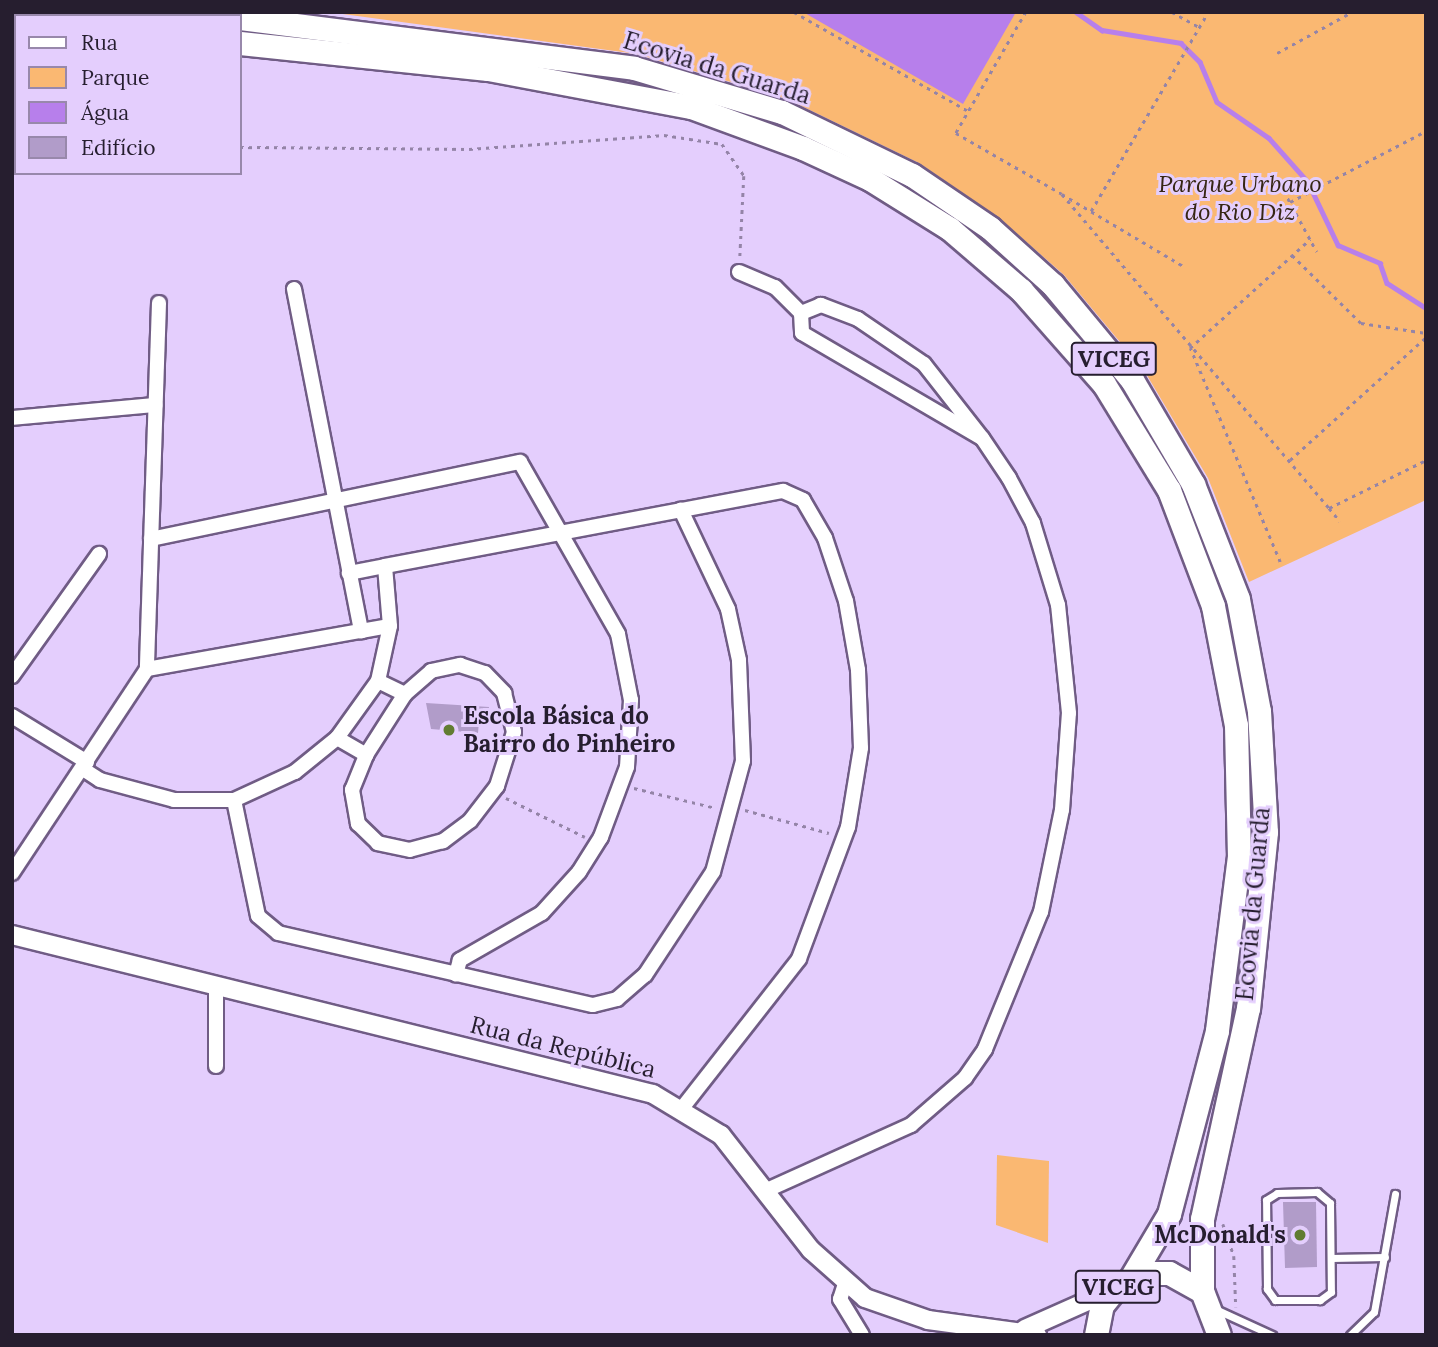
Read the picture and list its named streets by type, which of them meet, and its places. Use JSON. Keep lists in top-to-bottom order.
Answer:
{
  "streets": {
    "highway": ["VICEG"],
    "street": ["Rua da República"]
  },
  "parks": ["Parque Urbano do Rio Diz"],
  "places": ["Escola Básica do Bairro do Pinheiro", "McDonald's"],
  "legend": [
    "Rua",
    "Parque",
    "Água",
    "Edifício"
  ]
}
